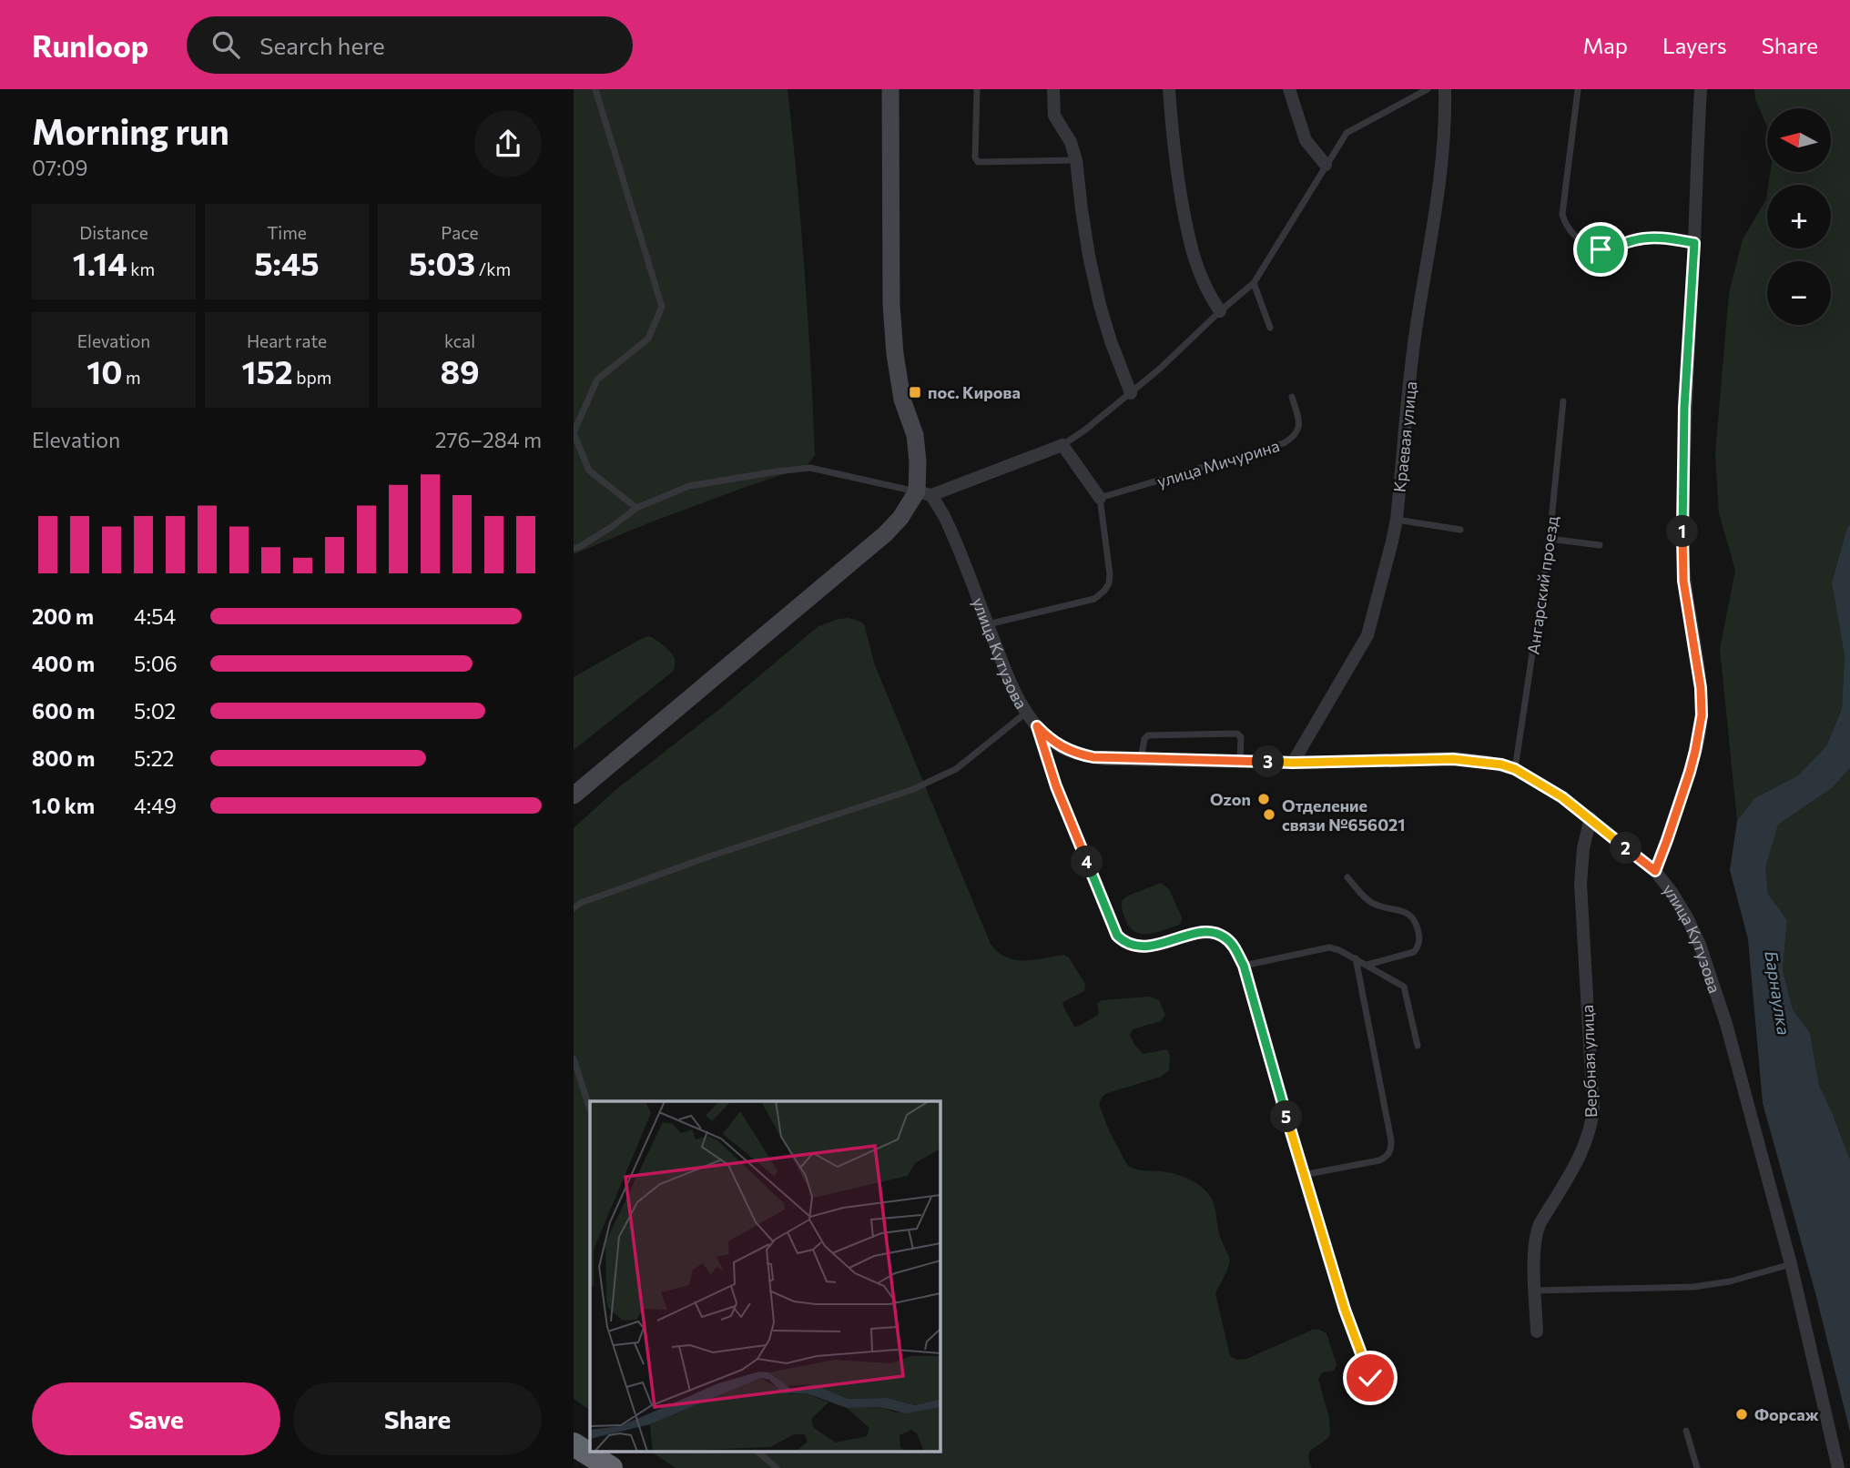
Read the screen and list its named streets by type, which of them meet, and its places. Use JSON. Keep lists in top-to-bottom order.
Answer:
{
  "streets": {
    "street": ["Краевая улица", "улица Кутузова", "Вербная улица"],
    "lane": ["улица Мичурина", "Ангарский проезд"]
  },
  "crossings": [
    ["Краевая улица", "улица Кутузова"],
    ["Ангарский проезд", "улица Кутузова"],
    ["улица Кутузова", "Вербная улица"]
  ],
  "water": ["Барнаулка"],
  "places": {
    "transit": ["пос. Кирова"],
    "other": ["Ozon", "Отделение связи №656021", "Форсаж"]
  },
  "north": "left",
  "page": {
    "header": "Runloop",
    "search": "Search here",
    "nav": ["Map", "Layers", "Share"],
    "heading": ["Morning run", "07:09"],
    "map_buttons": ["+", "−"],
    "stats": [
      ["Distance", "1.14 km"],
      ["Time", "5:45"],
      ["Pace", "5:03 /km"],
      ["Elevation", "10 m"],
      ["Heart rate", "152 bpm"],
      ["kcal", "89"]
    ],
    "chart": ["Elevation", "276–284 m"],
    "pins": [
      "1",
      "3",
      "2",
      "4",
      "5"
    ],
    "list": [
      {
        "name": "200 m",
        "note": "4:54"
      },
      {
        "name": "400 m",
        "note": "5:06"
      },
      {
        "name": "600 m",
        "note": "5:02"
      },
      {
        "name": "800 m",
        "note": "5:22"
      },
      {
        "name": "1.0 km",
        "note": "4:49"
      }
    ],
    "buttons": ["Save", "Share"]
  }
}
